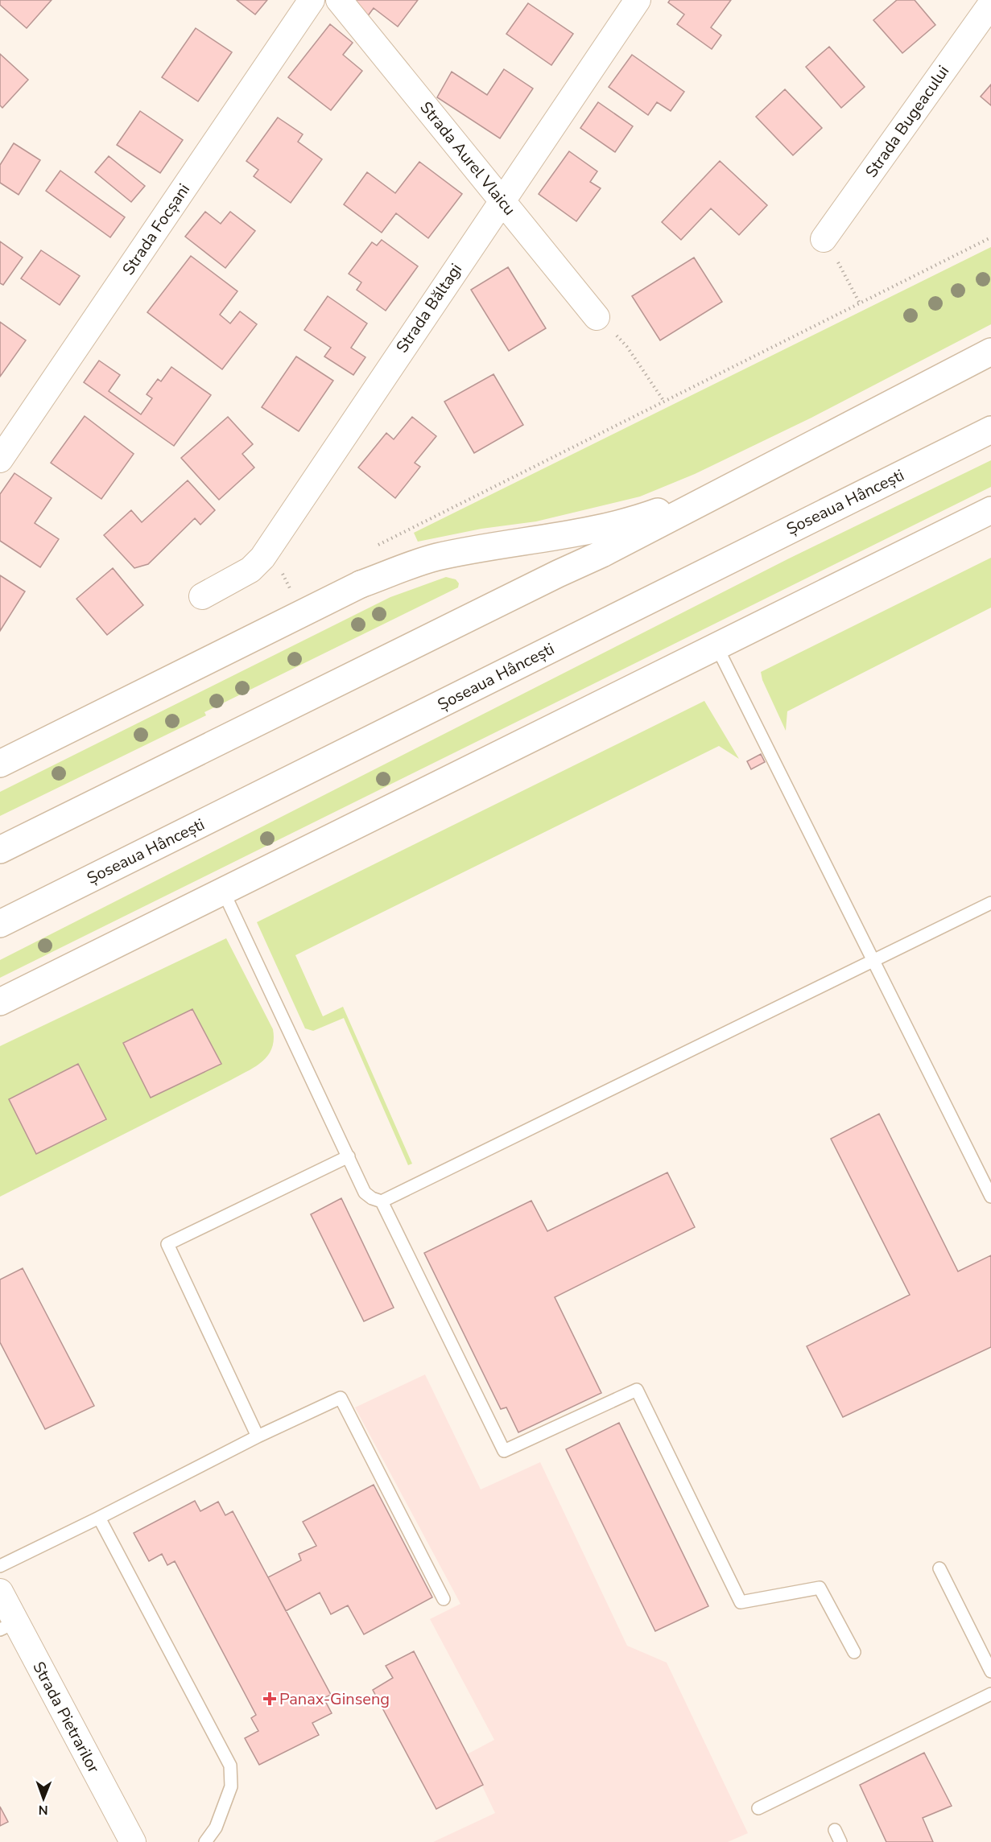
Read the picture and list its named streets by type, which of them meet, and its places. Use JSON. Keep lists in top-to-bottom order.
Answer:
{
  "streets": {
    "main road": ["Șoseaua Hâncești"],
    "street": [
      "Strada Bugeacului",
      "Strada Aurel Vlaicu",
      "Strada Focșani",
      "Strada Băltagi",
      "Strada Pietrarilor"
    ]
  },
  "crossings": [
    ["Strada Aurel Vlaicu", "Strada Băltagi"]
  ],
  "places": {
    "health": ["Panax-Ginseng"]
  },
  "north": "bottom"
}
